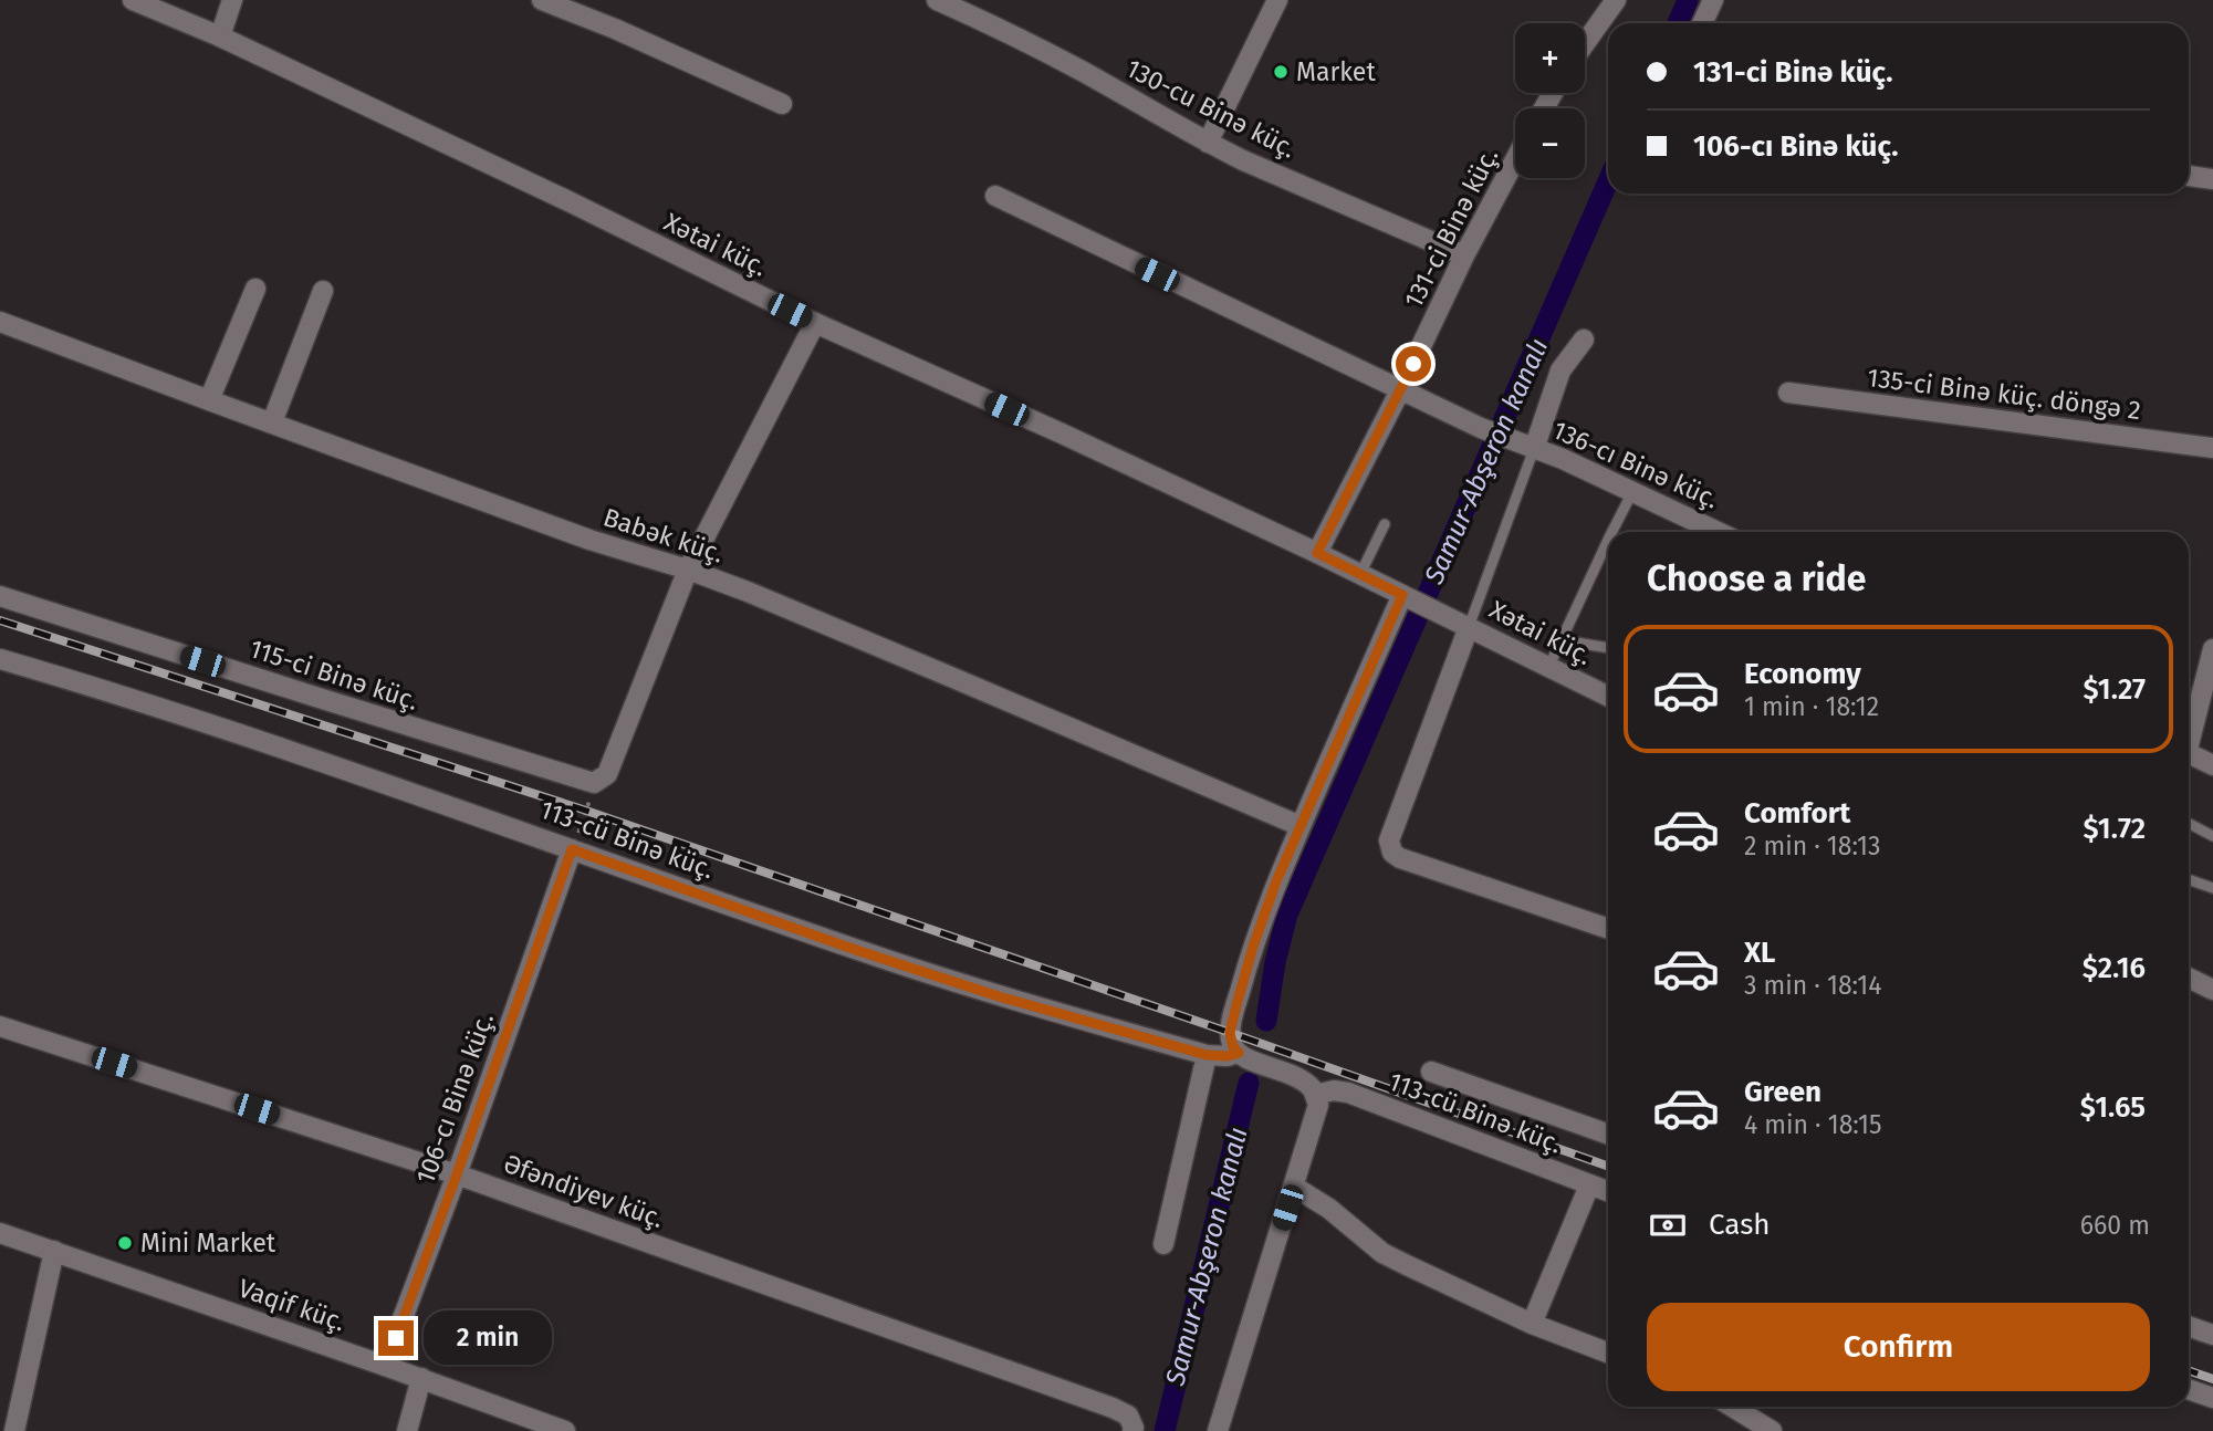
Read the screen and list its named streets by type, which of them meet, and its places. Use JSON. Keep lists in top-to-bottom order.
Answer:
{
  "streets": {
    "street": [
      "130-cu Binə küç.",
      "131-ci Binə küç.",
      "Xətai küç.",
      "135-ci Binə küç. döngə 2",
      "136-cı Binə küç.",
      "Babək küç.",
      "115-ci Binə küç.",
      "113-cü Binə küç.",
      "106-cı Binə küç.",
      "Əfəndiyev küç.",
      "Vaqif küç."
    ]
  },
  "crossings": [
    ["130-cu Binə küç.", "131-ci Binə küç."],
    ["131-ci Binə küç.", "Xətai küç."],
    ["131-ci Binə küç.", "136-cı Binə küç."],
    ["113-cü Binə küç.", "106-cı Binə küç."],
    ["106-cı Binə küç.", "Əfəndiyev küç."],
    ["106-cı Binə küç.", "Vaqif küç."]
  ],
  "water": ["Samur-Abşeron kanalı"],
  "places": ["Market", "Mini Market"],
  "page": {
    "map_buttons": ["+", "−"],
    "banner": ["131-ci Binə küç.", "106-cı Binə küç."],
    "heading": "Choose a ride",
    "list": [
      {
        "name": "Economy",
        "note": "1 min · 18:12",
        "value": "$1.27"
      },
      {
        "name": "Comfort",
        "note": "2 min · 18:13",
        "value": "$1.72"
      },
      {
        "name": "XL",
        "note": "3 min · 18:14",
        "value": "$2.16"
      },
      {
        "name": "Green",
        "note": "4 min · 18:15",
        "value": "$1.65"
      }
    ],
    "pay": ["Cash", "660 m"],
    "buttons": "Confirm",
    "bubble": "2 min"
  }
}
